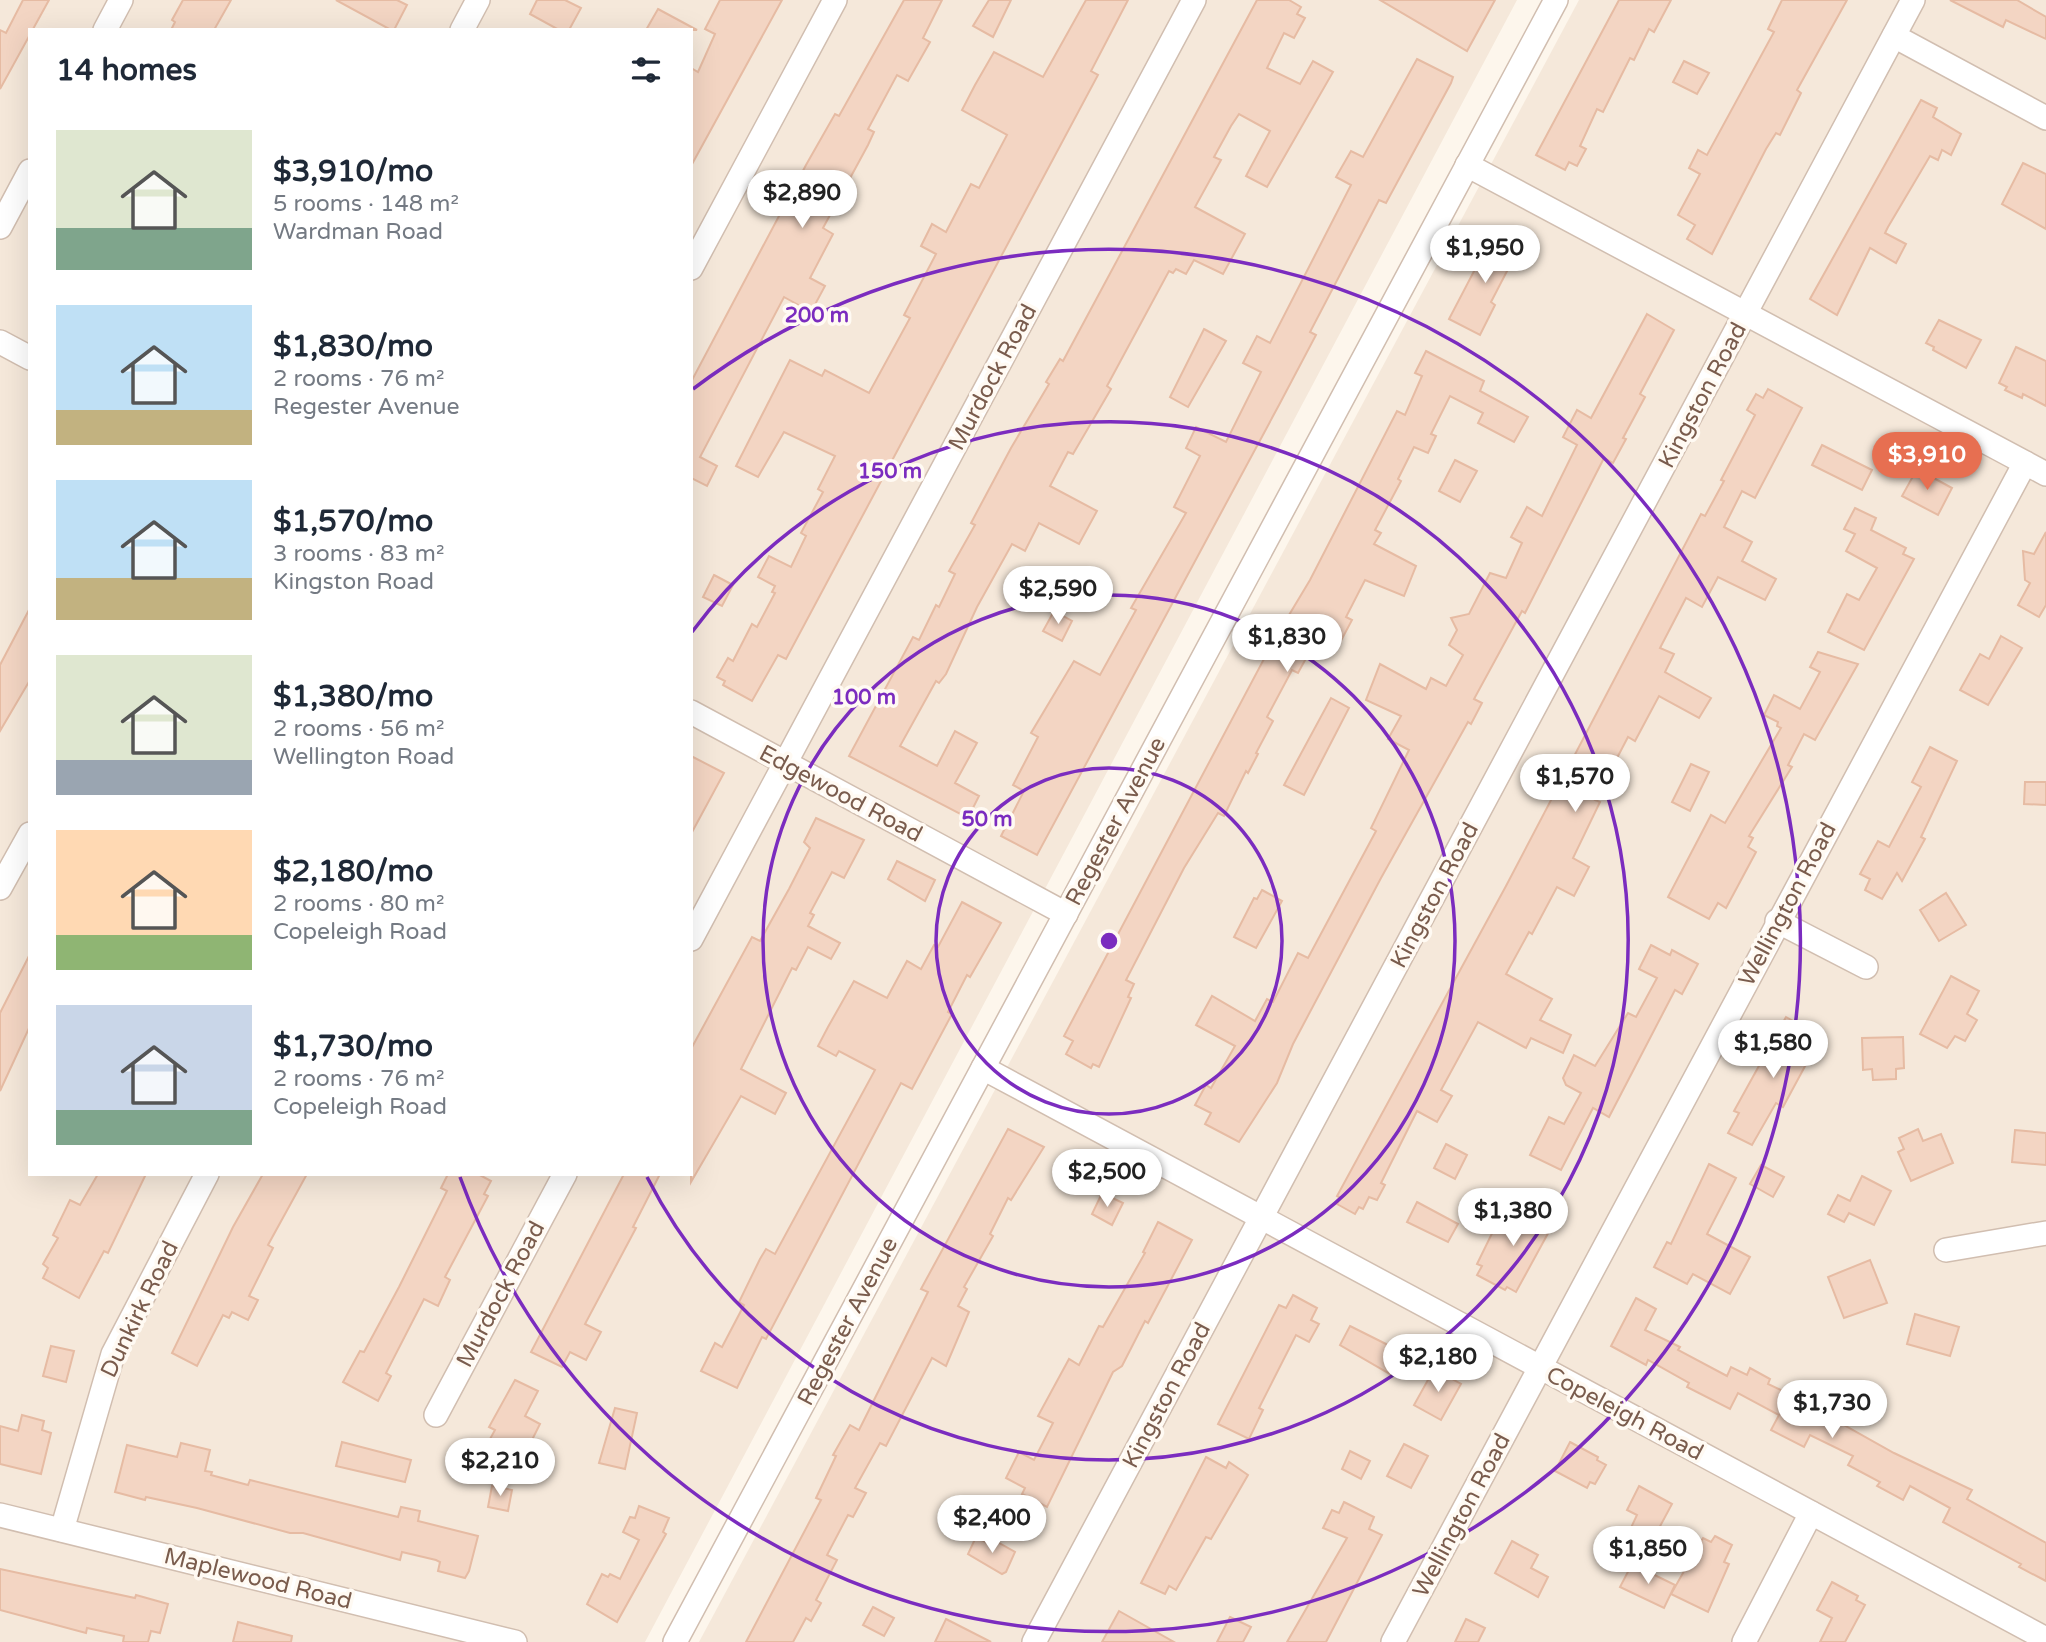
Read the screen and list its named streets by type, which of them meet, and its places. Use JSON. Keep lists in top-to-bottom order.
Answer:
{
  "streets": {
    "street": [
      "Murdock Road",
      "Kingston Road",
      "Edgewood Road",
      "Regester Avenue",
      "Wellington Road",
      "Dunkirk Road",
      "Copeleigh Road",
      "Maplewood Road"
    ]
  },
  "crossings": [
    ["Murdock Road", "Edgewood Road"],
    ["Kingston Road", "Copeleigh Road"],
    ["Edgewood Road", "Regester Avenue"],
    ["Regester Avenue", "Copeleigh Road"],
    ["Wellington Road", "Copeleigh Road"],
    ["Dunkirk Road", "Maplewood Road"]
  ],
  "page": {
    "heading": "14 homes",
    "list": [
      {
        "name": "$3,910/mo",
        "note": "5 rooms · 148 m² · Wardman Road"
      },
      {
        "name": "$1,830/mo",
        "note": "2 rooms · 76 m² · Regester Avenue"
      },
      {
        "name": "$1,570/mo",
        "note": "3 rooms · 83 m² · Kingston Road"
      },
      {
        "name": "$1,380/mo",
        "note": "2 rooms · 56 m² · Wellington Road"
      },
      {
        "name": "$2,180/mo",
        "note": "2 rooms · 80 m² · Copeleigh Road"
      },
      {
        "name": "$1,730/mo",
        "note": "2 rooms · 76 m² · Copeleigh Road"
      }
    ],
    "price": [
      "$2,890",
      "$1,950",
      "$3,910",
      "$2,590",
      "$1,830",
      "$1,570",
      "$1,580",
      "$2,500",
      "$1,380",
      "$2,180",
      "$1,730",
      "$2,210",
      "$2,400",
      "$1,850"
    ]
  },
  "rings": [
    "200 m",
    "150 m",
    "100 m",
    "50 m"
  ]
}
